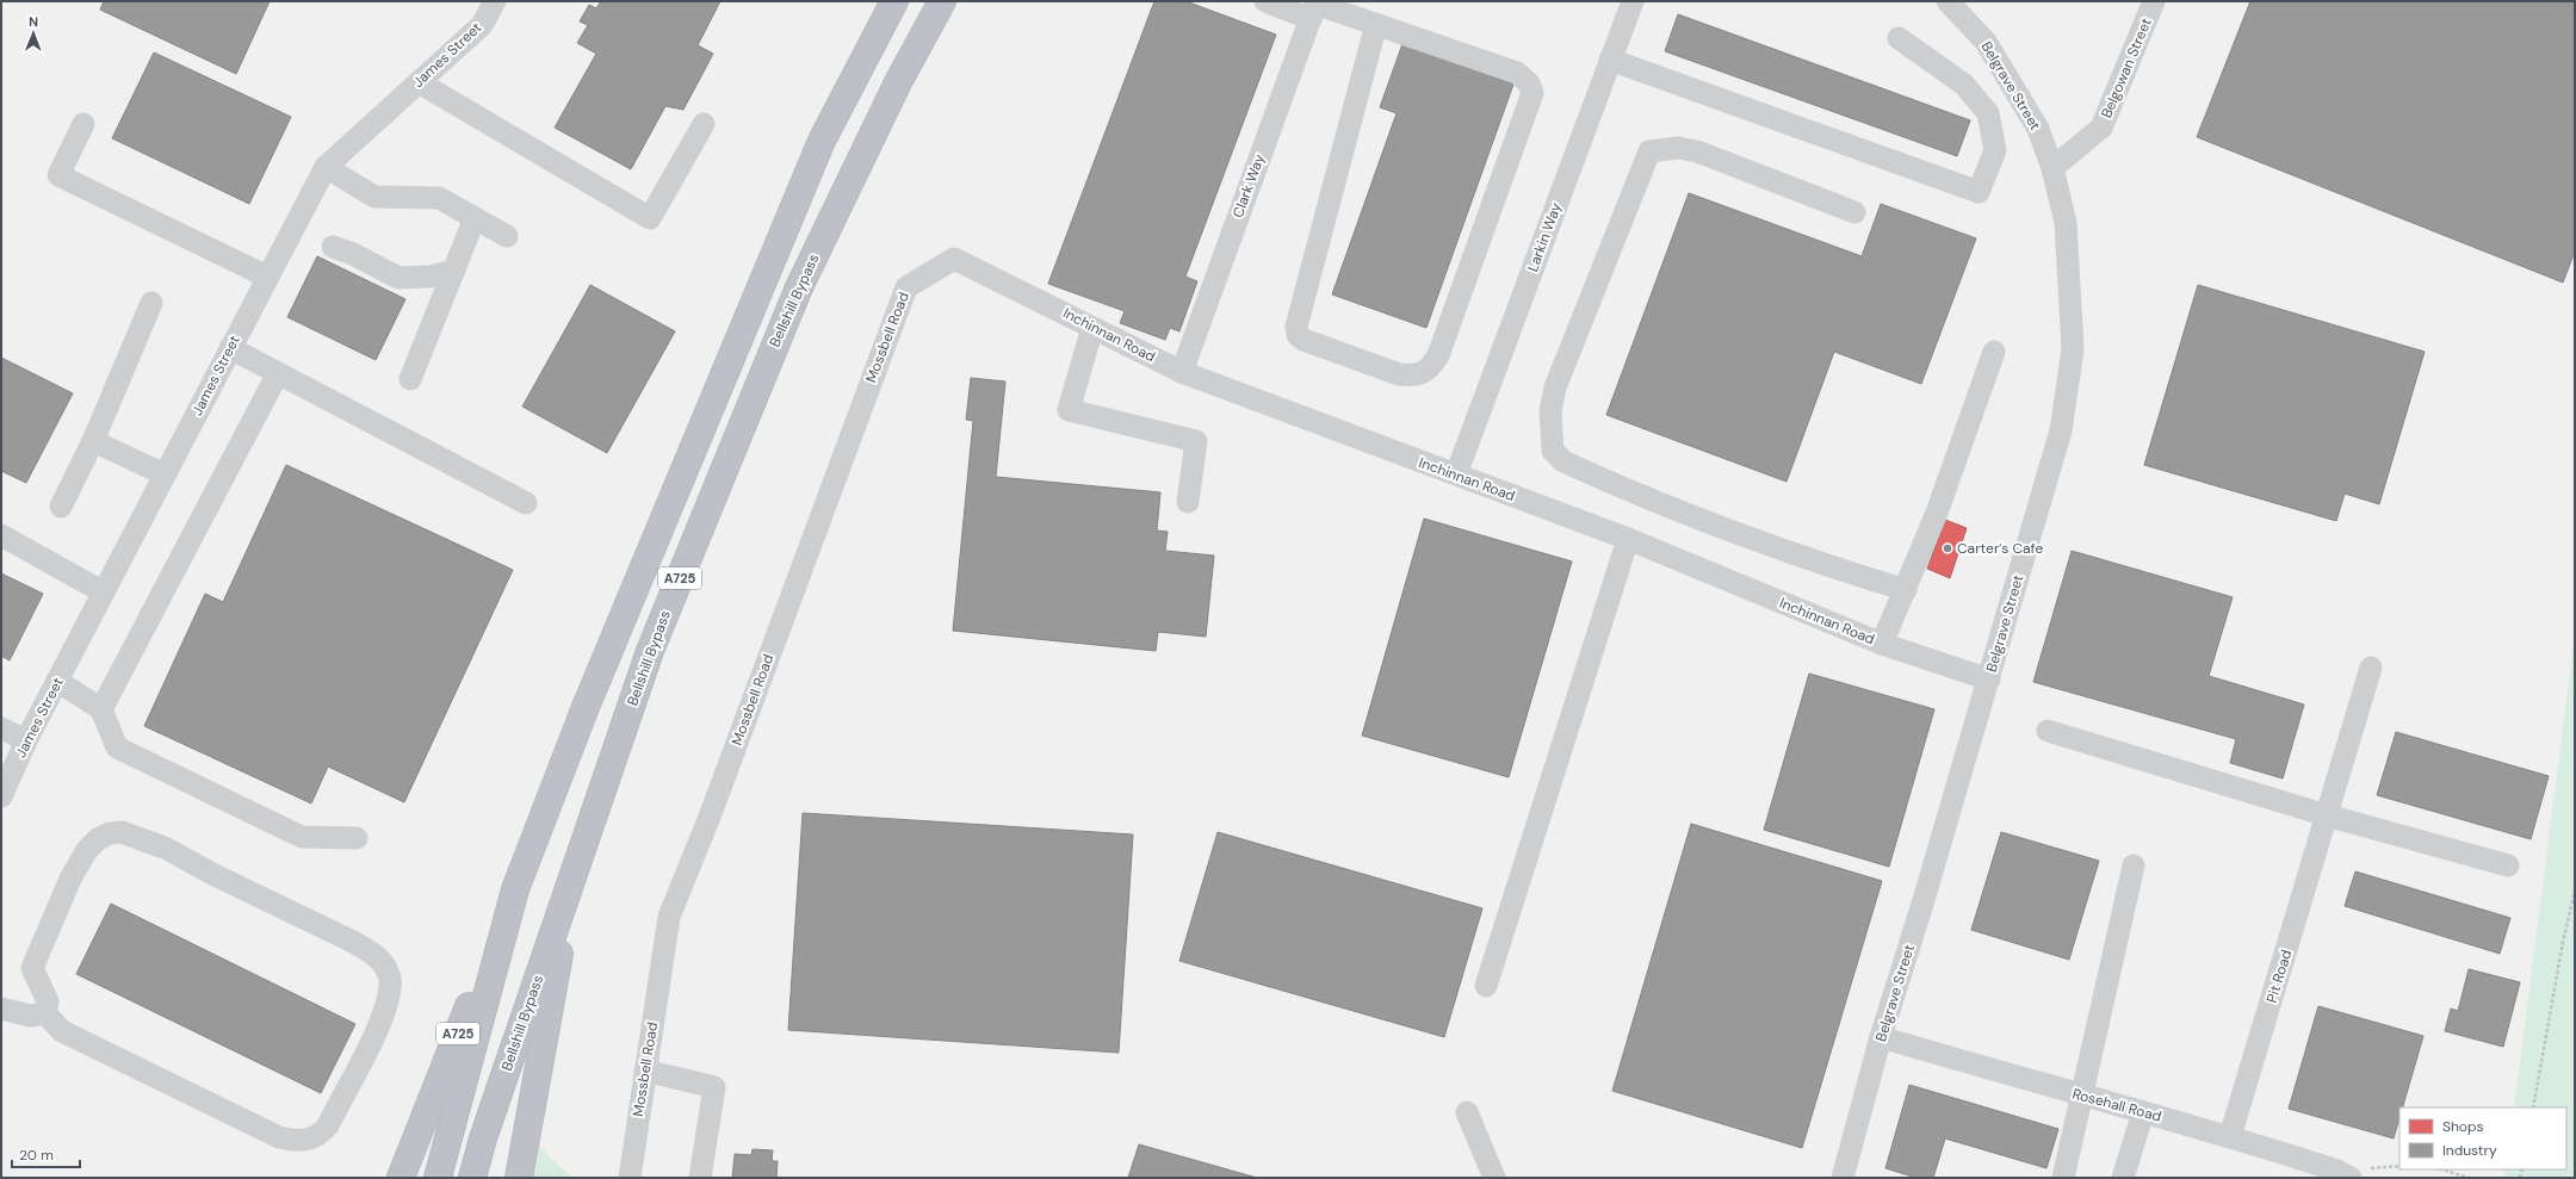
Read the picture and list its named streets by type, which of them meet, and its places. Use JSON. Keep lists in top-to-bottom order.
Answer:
{
  "streets": {
    "highway": ["Bellshill Bypass", "A725"],
    "street": [
      "James Street",
      "Belgowan Street",
      "Belgrave Street",
      "Clark Way",
      "Larkin Way",
      "Inchinnan Road",
      "Mossbell Road",
      "Pit Road",
      "Rosehall Road"
    ]
  },
  "crossings": [
    ["Belgowan Street", "Belgrave Street"],
    ["Belgrave Street", "Inchinnan Road"],
    ["Belgrave Street", "Rosehall Road"],
    ["Clark Way", "Inchinnan Road"],
    ["Larkin Way", "Inchinnan Road"],
    ["Inchinnan Road", "Mossbell Road"],
    ["Pit Road", "Rosehall Road"]
  ],
  "places": ["Carter's Cafe"],
  "legend": ["Shops", "Industry"],
  "scale_bar": "20 m",
  "north": "top"
}
